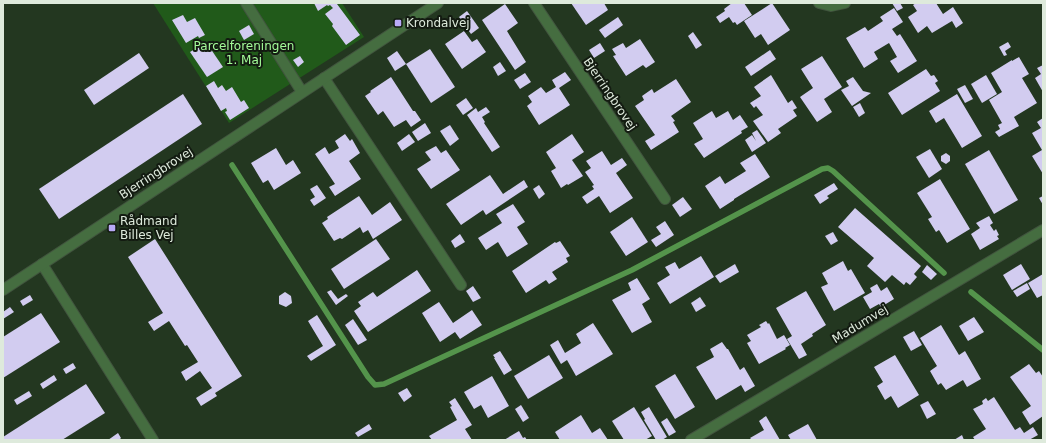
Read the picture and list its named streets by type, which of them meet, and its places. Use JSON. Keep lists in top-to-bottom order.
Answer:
{
  "streets": {
    "street": ["Bjerringbrovej", "Madumvej"]
  },
  "parks": ["Parcelforeningen 1. Maj"],
  "places": {
    "transit": ["Krondalvej", "Rådmand Billes Vej"]
  }
}
